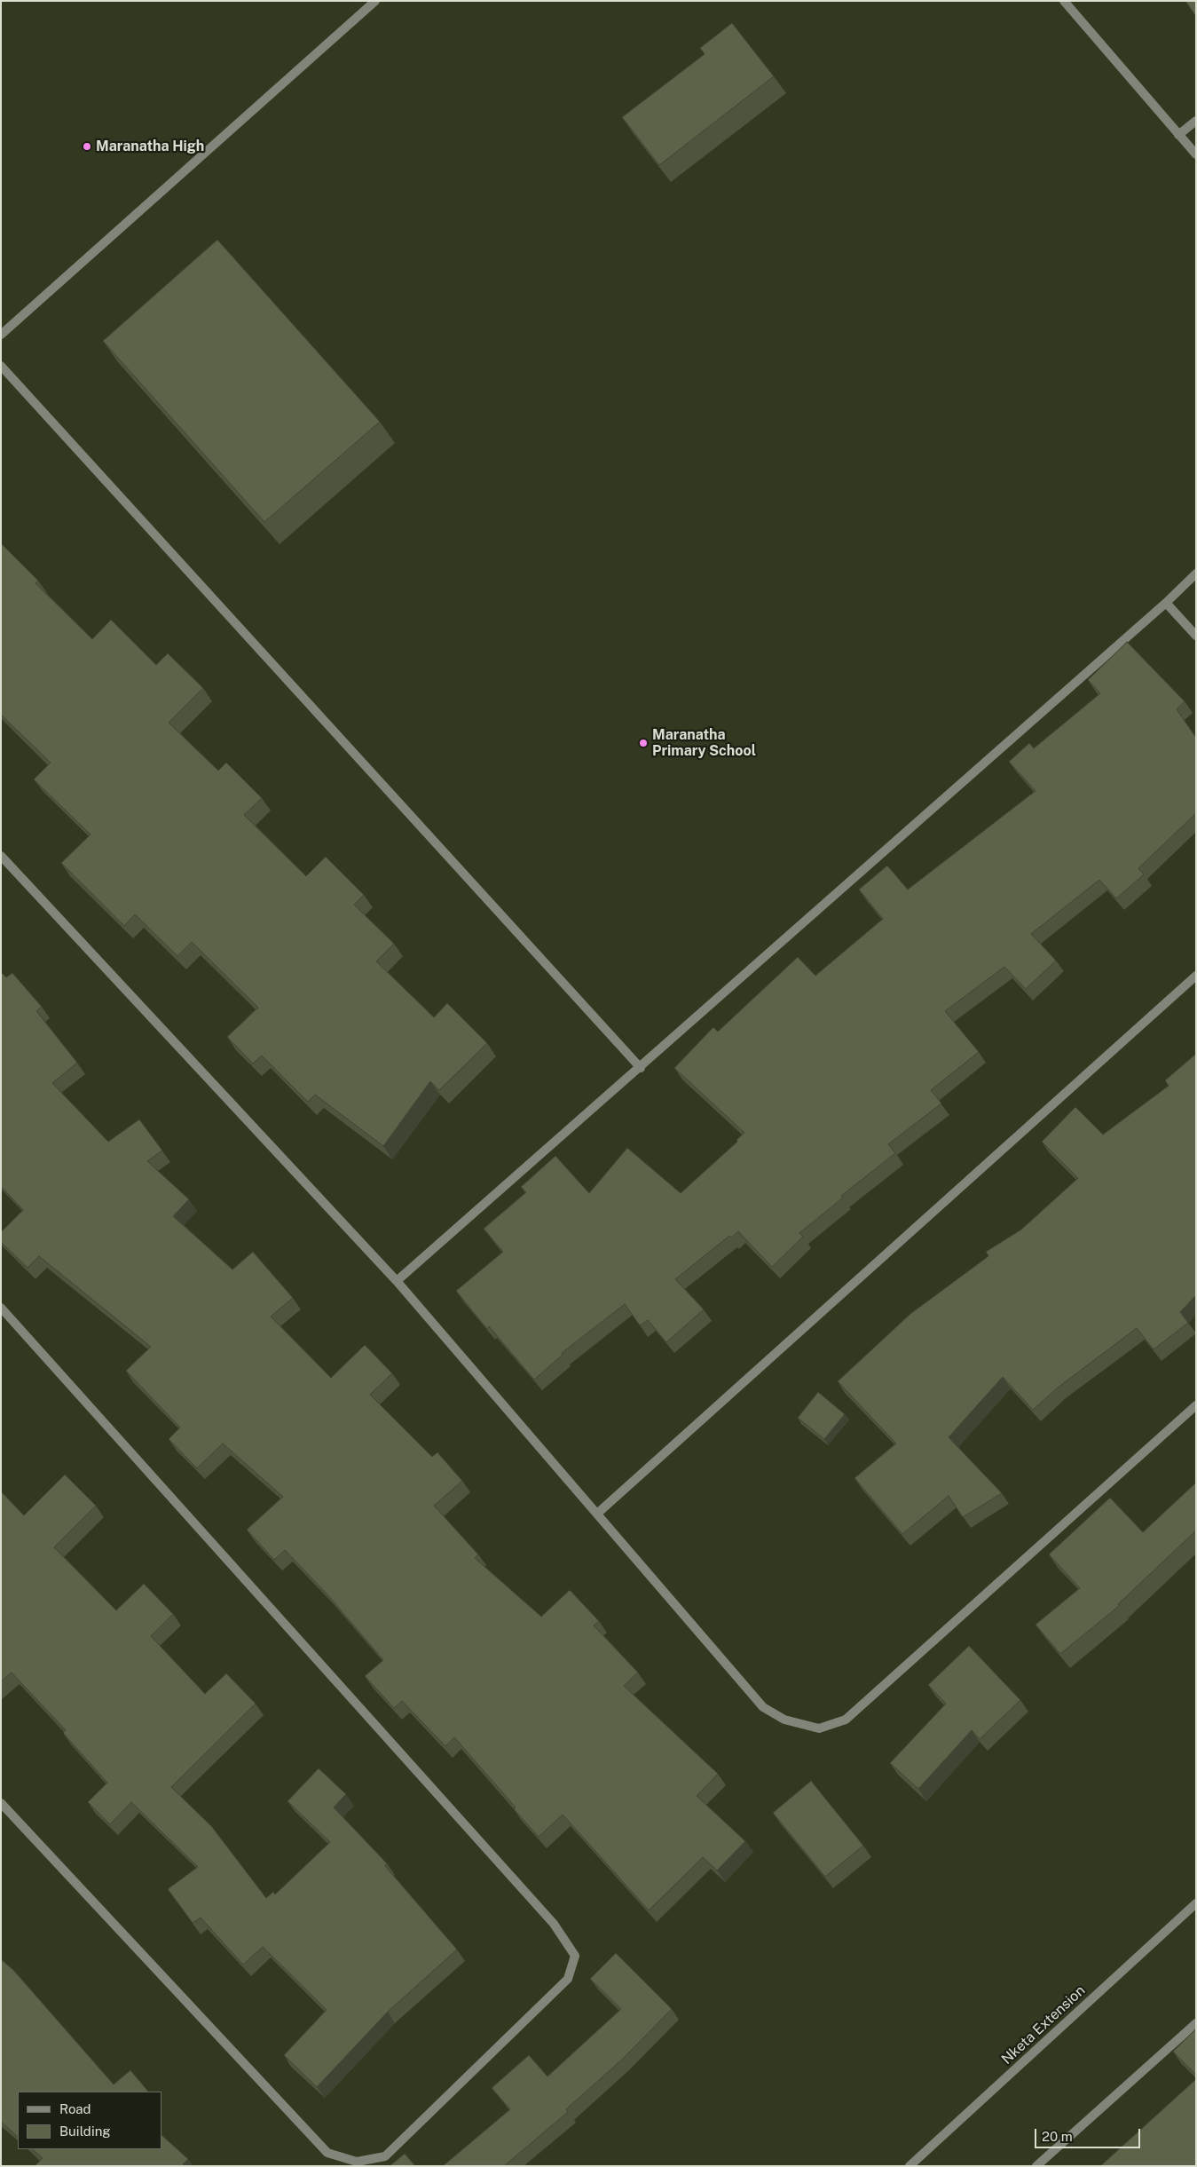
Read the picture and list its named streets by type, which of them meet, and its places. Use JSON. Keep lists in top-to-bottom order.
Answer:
{
  "streets": {
    "street": ["Nketa Extension"]
  },
  "places": ["Maranatha High", "Maranatha Primary School"],
  "legend": ["Road", "Building"],
  "scale_bar": "20 m"
}
